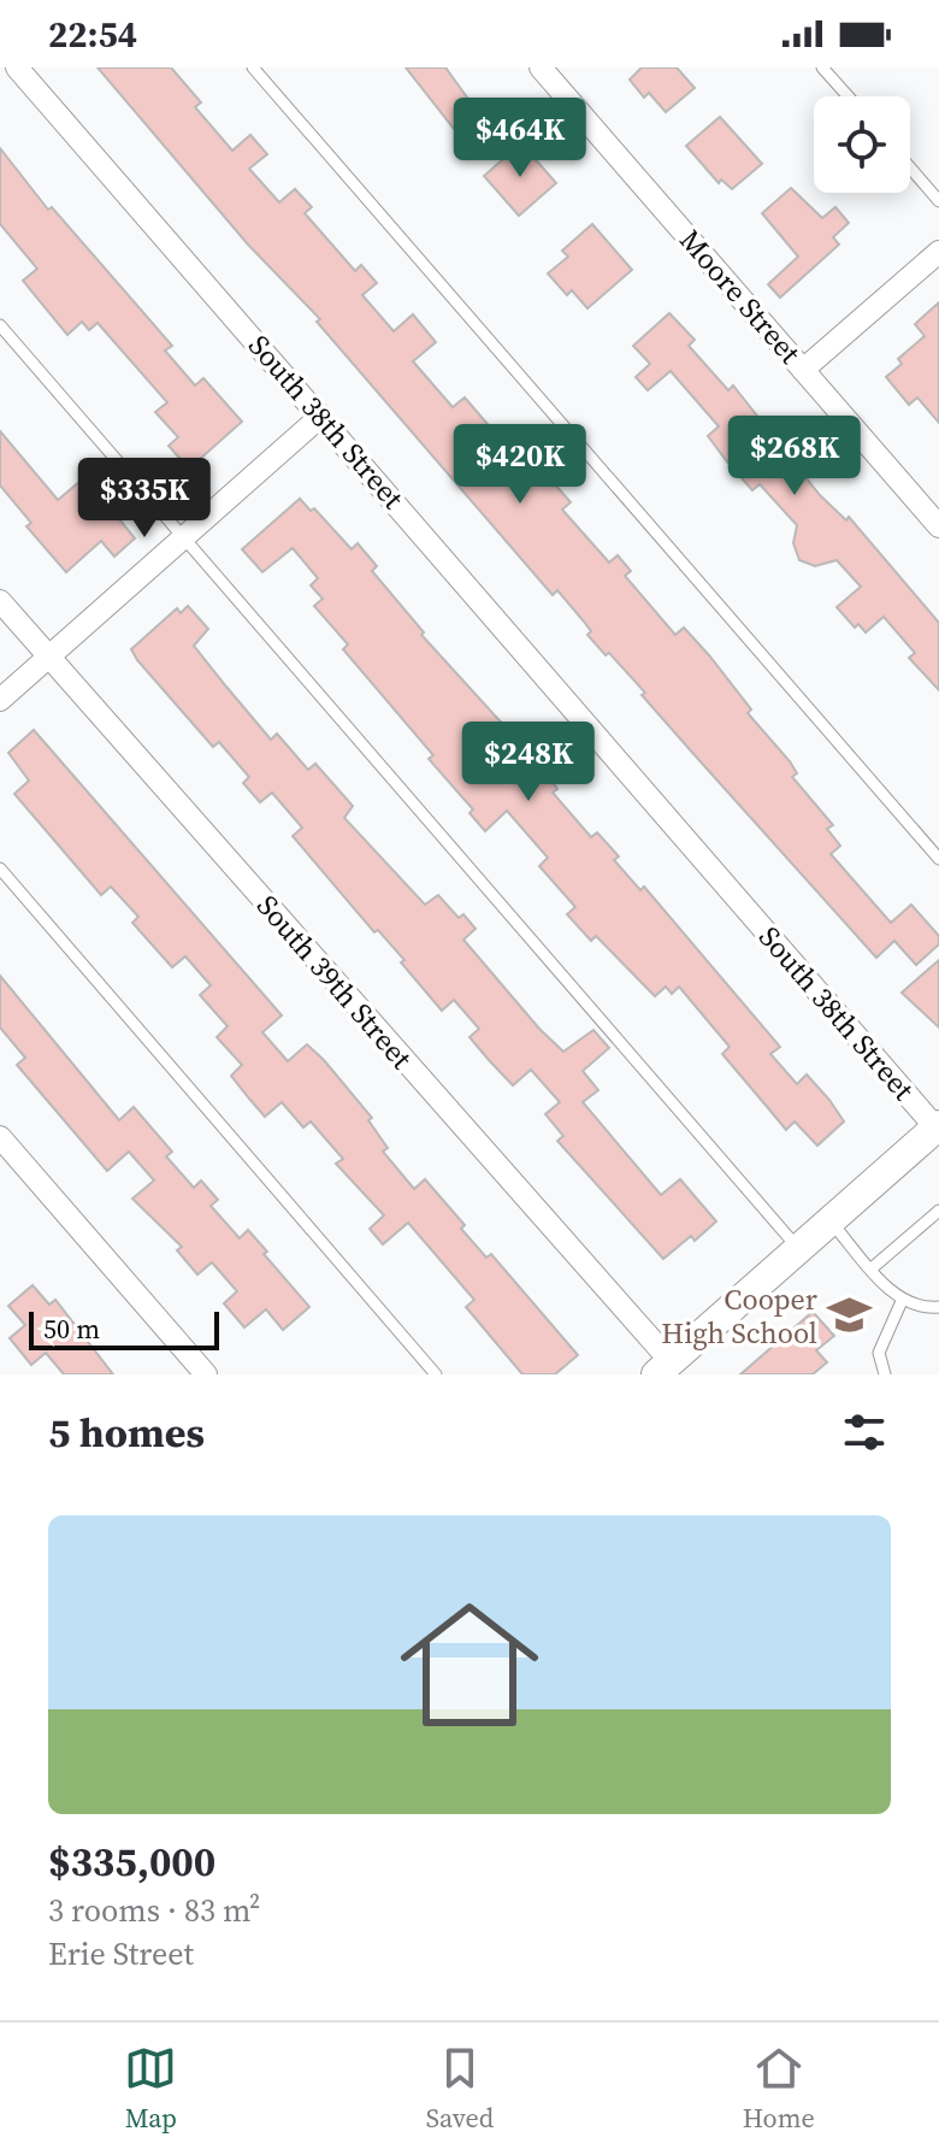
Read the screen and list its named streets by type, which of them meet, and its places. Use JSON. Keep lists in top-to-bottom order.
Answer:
{
  "streets": {
    "street": ["Moore Street", "South 38th Street", "South 39th Street"]
  },
  "places": {
    "school or university": ["Cooper High School"]
  },
  "scale_bar": "50 m",
  "page": {
    "status": "22:54",
    "price": [
      "$464K",
      "$268K",
      "$420K",
      "$335K",
      "$248K"
    ],
    "scale": "50 m",
    "heading": "5 homes",
    "list": [
      {
        "name": "$335,000",
        "note": "3 rooms · 83 m² · Erie Street"
      }
    ],
    "tabs": ["Map", "Saved", "Home"]
  }
}
